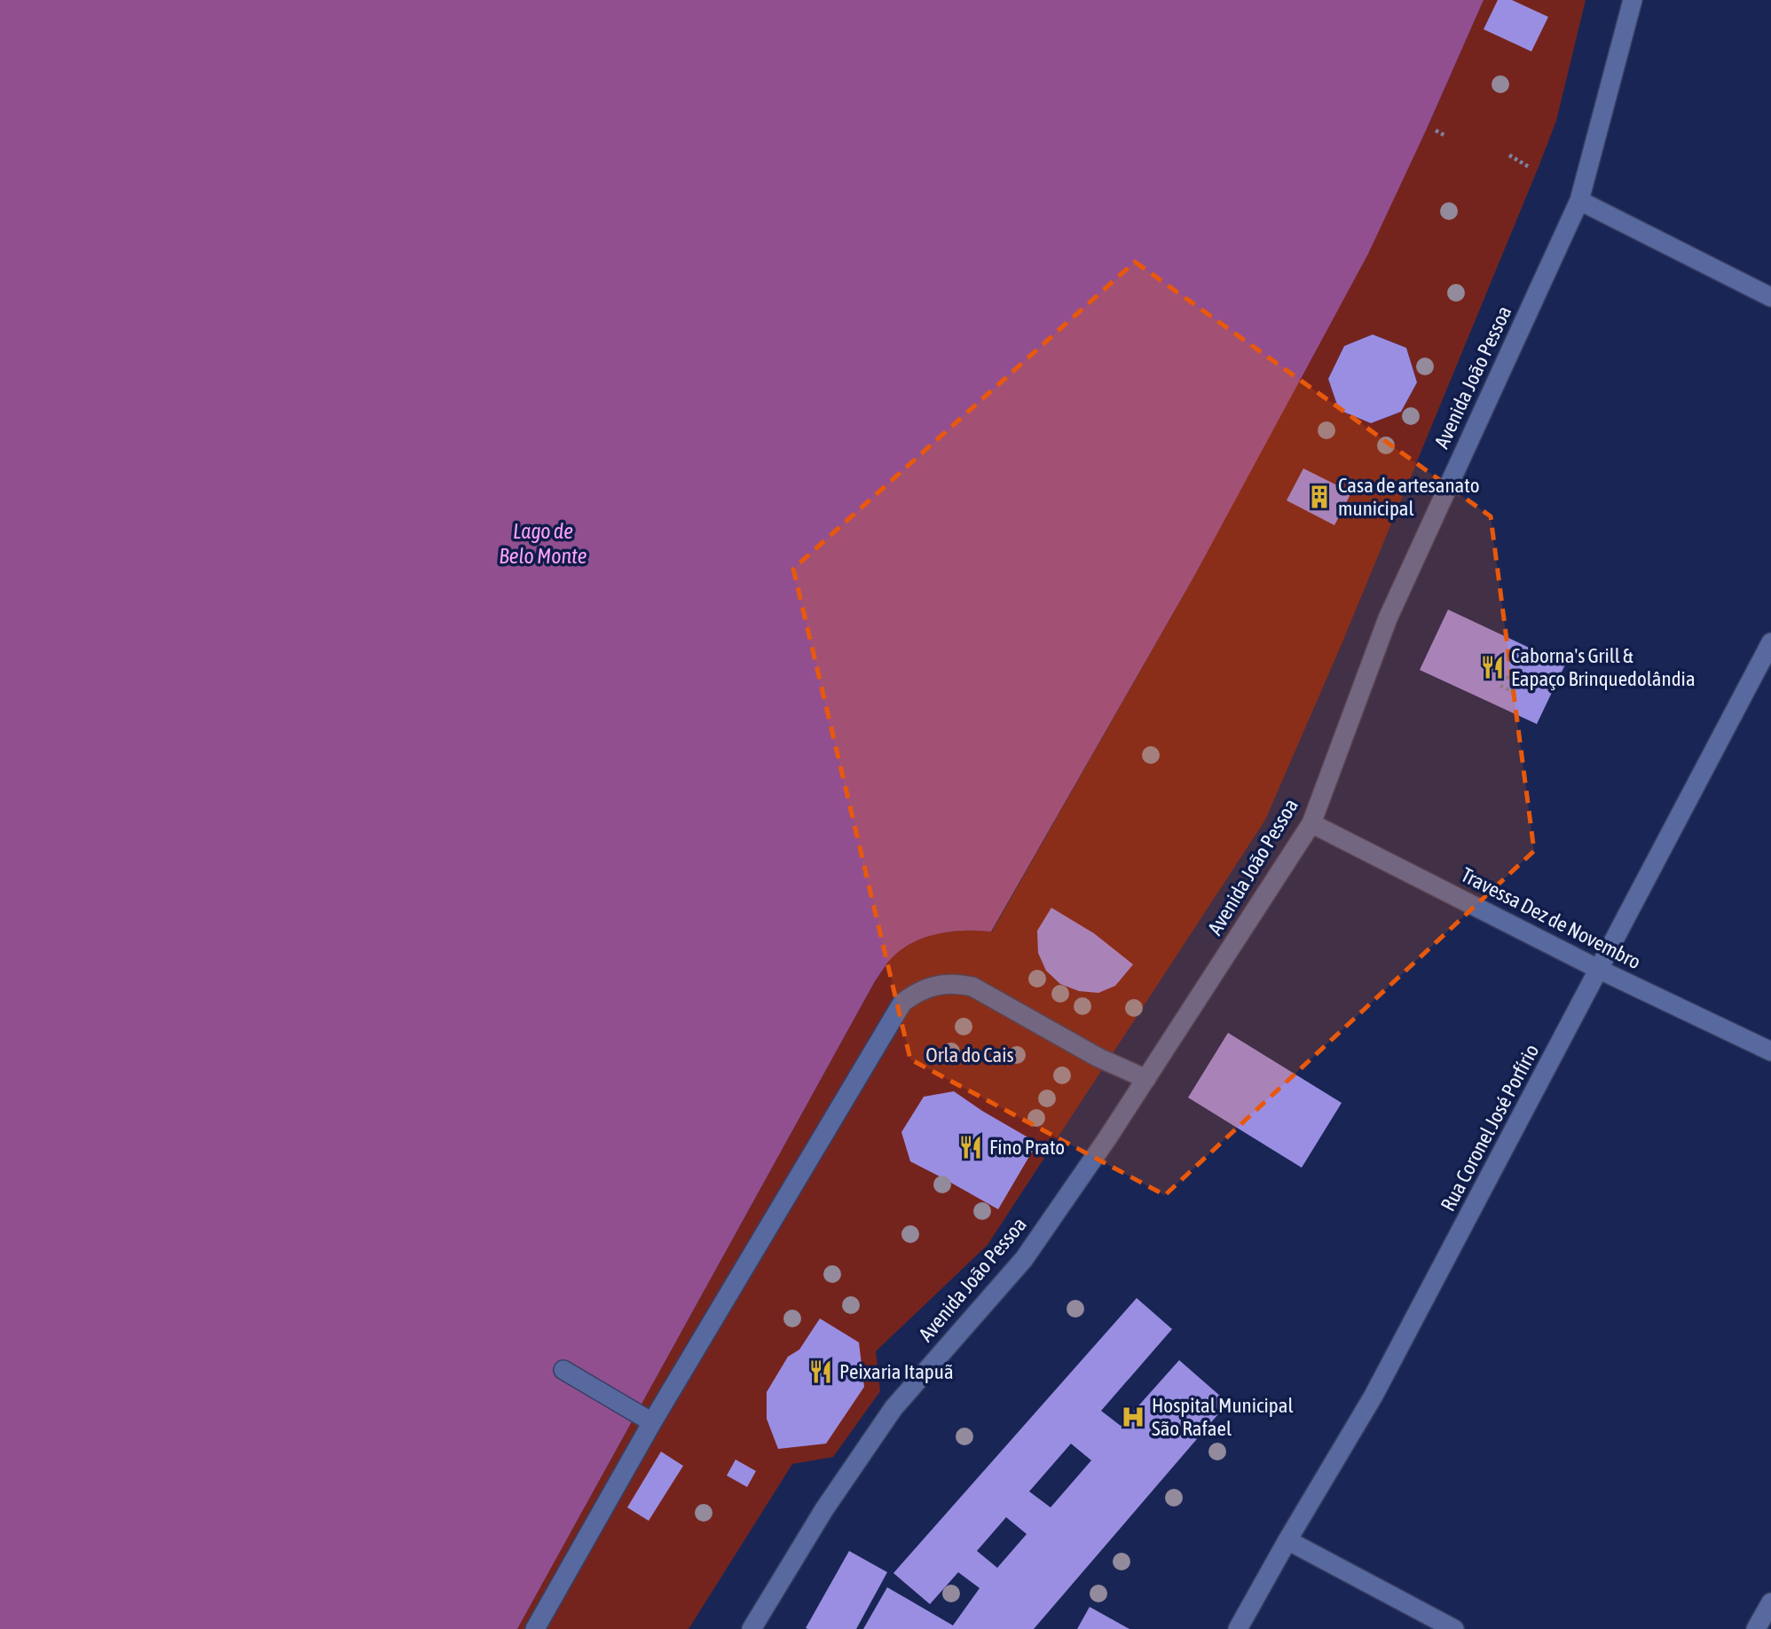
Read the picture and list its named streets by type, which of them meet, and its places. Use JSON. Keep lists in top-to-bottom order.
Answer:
{
  "streets": {
    "street": ["Avenida João Pessoa", "Travessa Dez de Novembro", "Rua Coronel José Porfírio"]
  },
  "crossings": [
    ["Avenida João Pessoa", "Travessa Dez de Novembro"],
    ["Travessa Dez de Novembro", "Rua Coronel José Porfírio"]
  ],
  "water": ["Lago de Belo Monte"],
  "parks": ["Orla do Cais"],
  "places": {
    "building": ["Casa de artesanato municipal"],
    "restaurant": ["Caborna's Grill & Eapaço Brinquedolândia", "Fino Prato", "Peixaria Itapuã"],
    "hospital": ["Hospital Municipal São Rafael"]
  }
}
